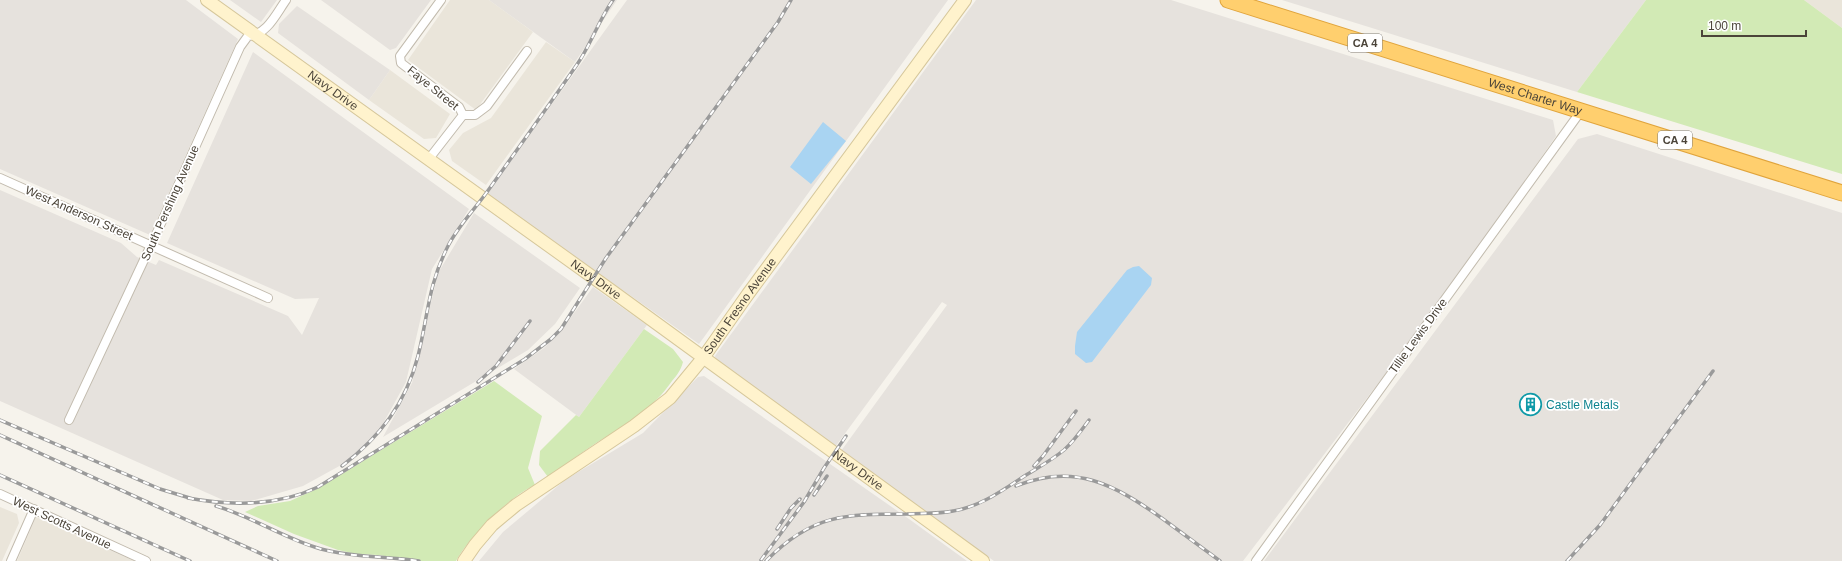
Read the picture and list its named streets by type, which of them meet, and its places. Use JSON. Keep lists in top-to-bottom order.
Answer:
{
  "streets": {
    "highway": ["CA 4", "West Charter Way"],
    "street": [
      "Faye Street",
      "Navy Drive",
      "South Pershing Avenue",
      "West Anderson Street",
      "South Fresno Avenue",
      "Tillie Lewis Drive",
      "West Scotts Avenue"
    ]
  },
  "crossings": [
    ["Navy Drive", "South Pershing Avenue"],
    ["Navy Drive", "South Fresno Avenue"],
    ["West Charter Way", "Tillie Lewis Drive"],
    ["South Pershing Avenue", "West Anderson Street"]
  ],
  "places": {
    "building": ["Castle Metals"]
  },
  "scale_bar": "100 m"
}
